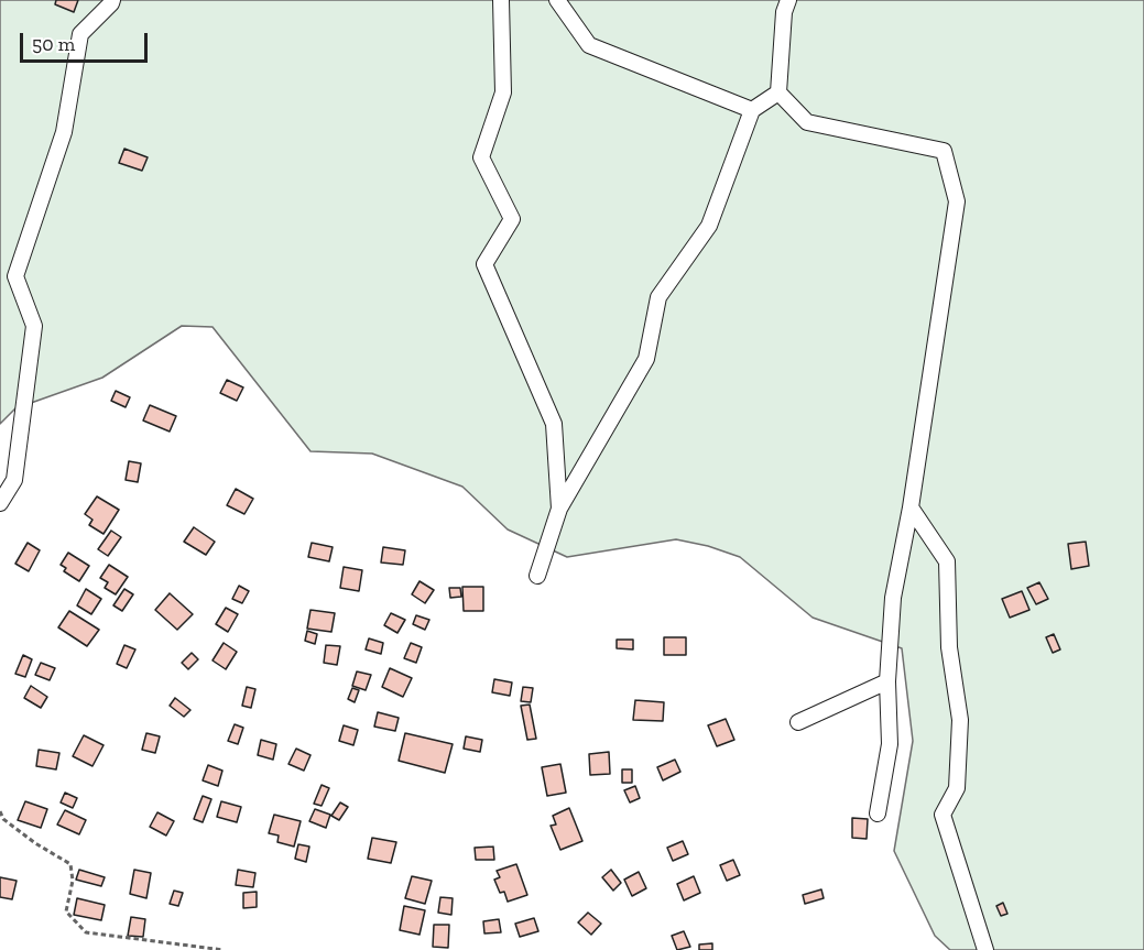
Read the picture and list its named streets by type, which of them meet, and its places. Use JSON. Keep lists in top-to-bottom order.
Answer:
{
  "scale_bar": "50 m"
}
